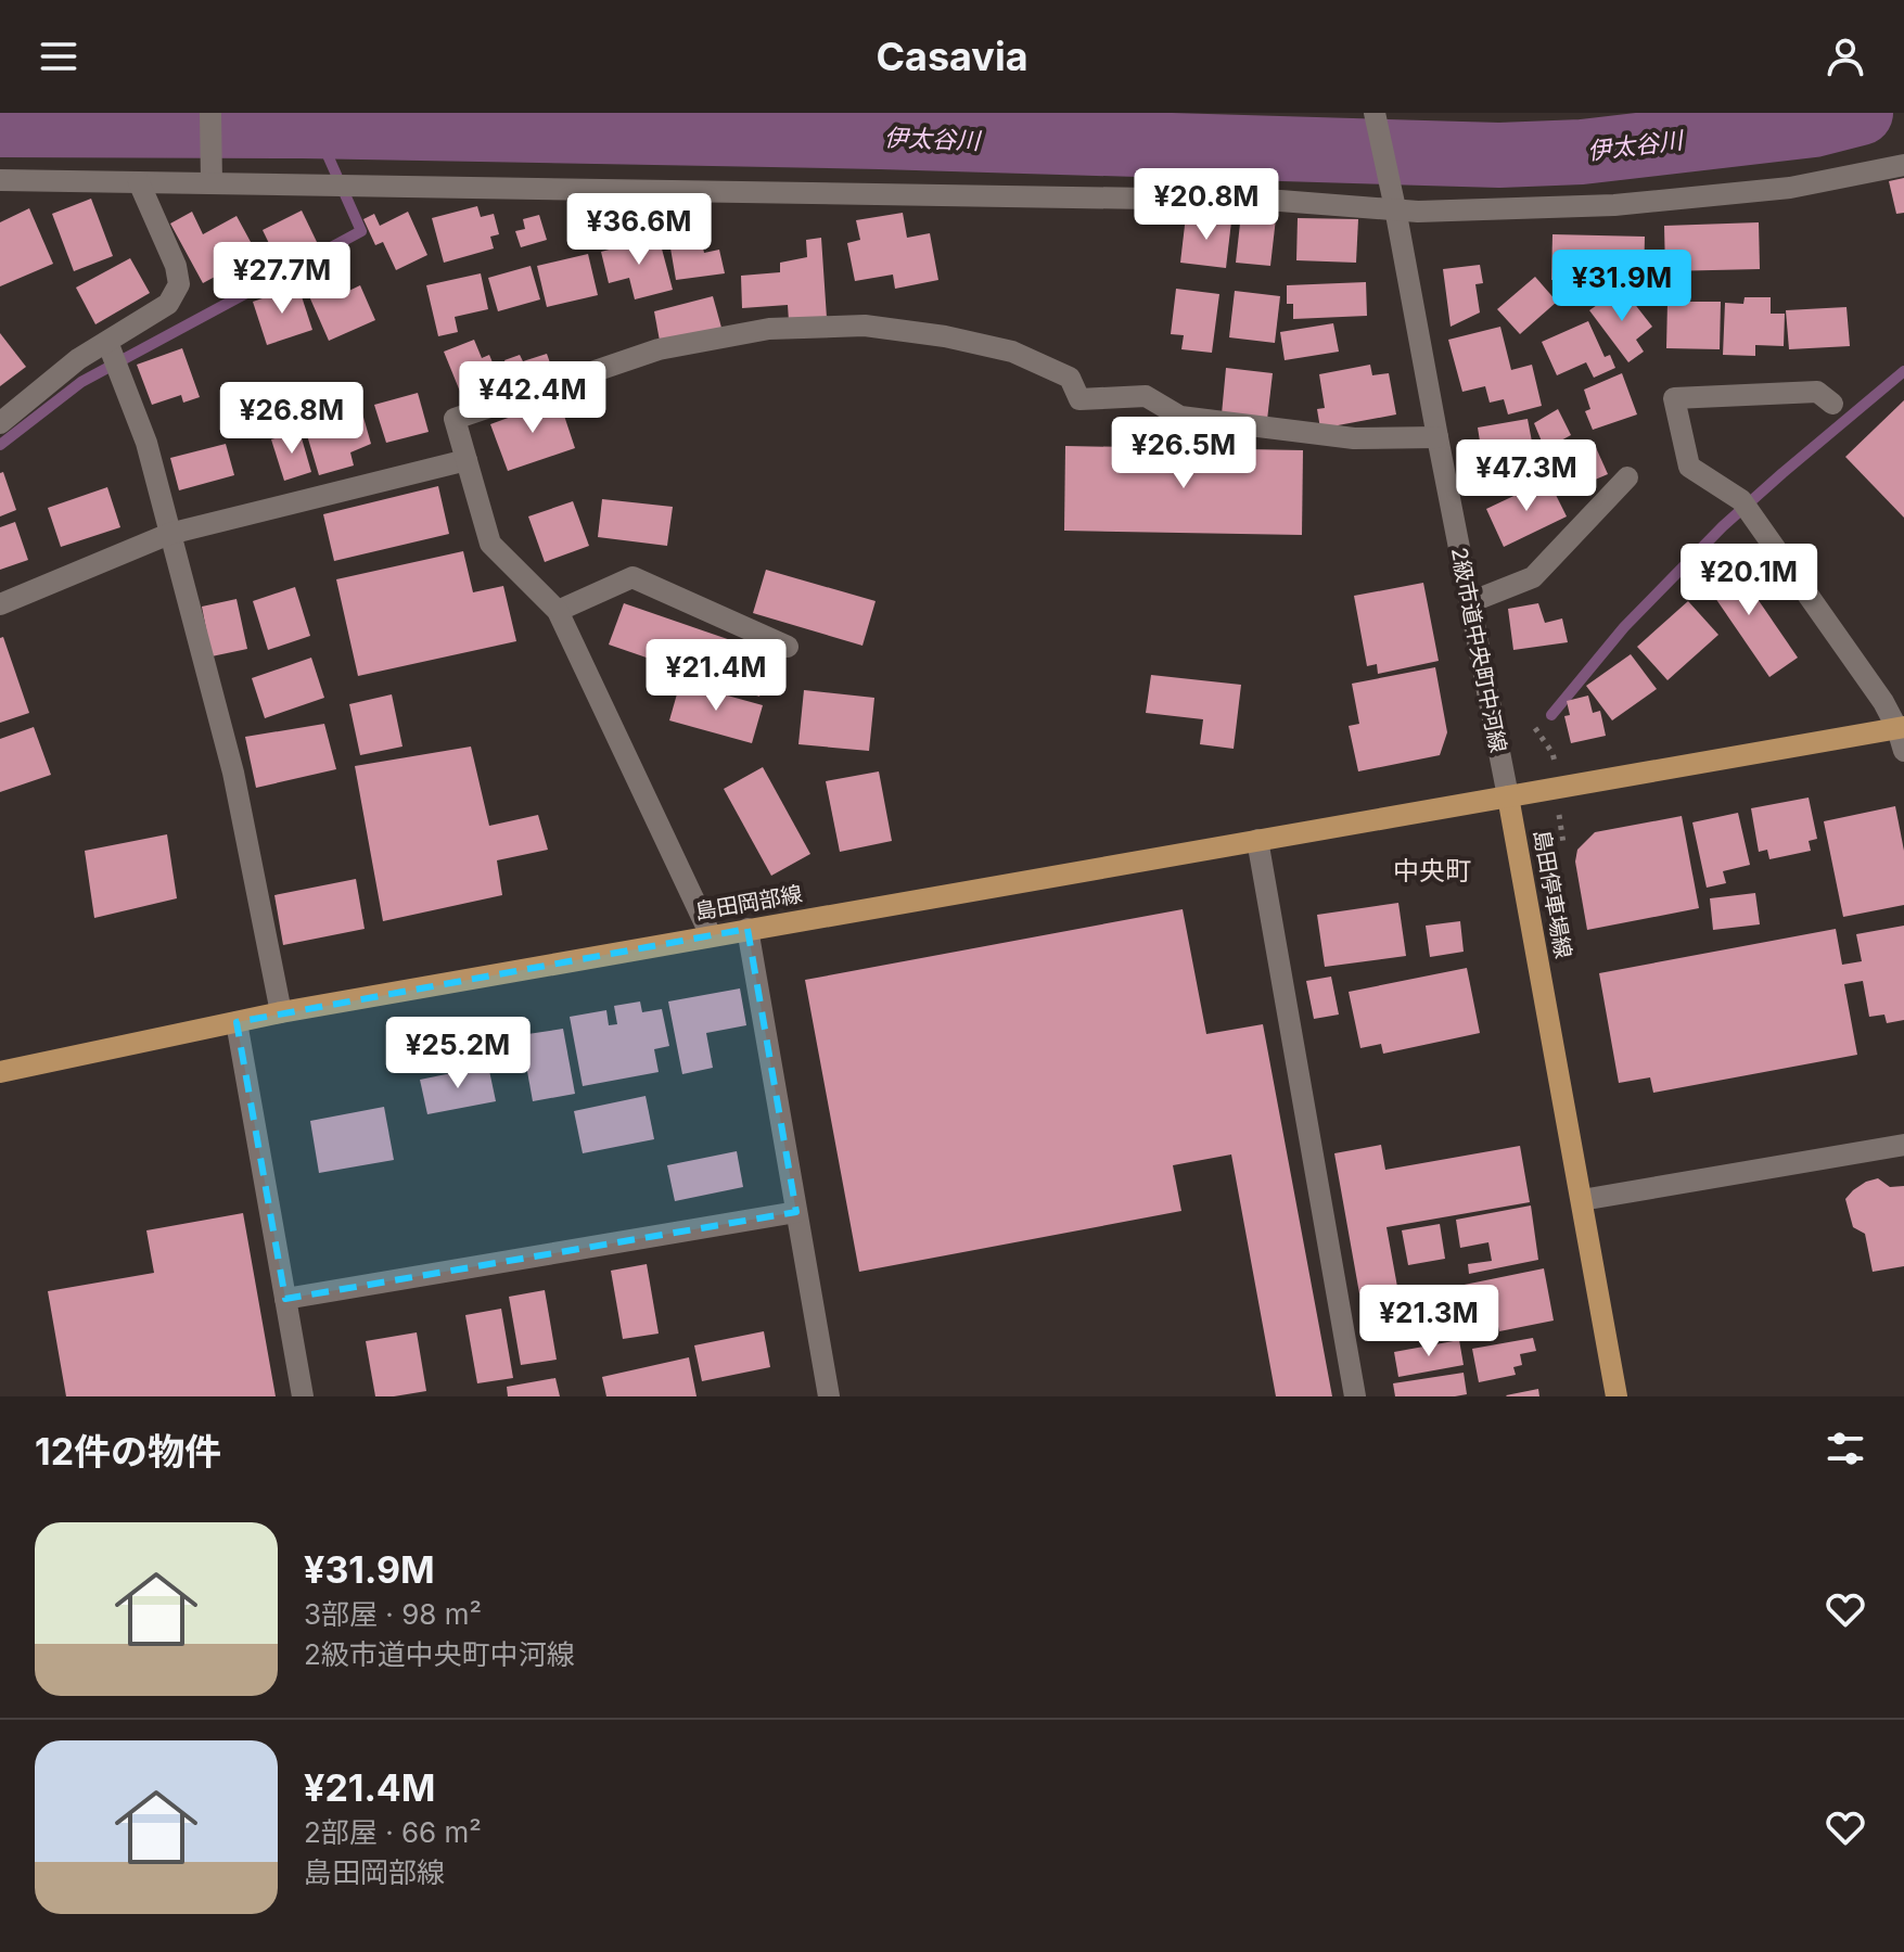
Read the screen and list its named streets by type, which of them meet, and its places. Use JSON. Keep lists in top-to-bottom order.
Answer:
{
  "streets": {
    "main road": ["島田停車場線", "島田岡部線"],
    "street": ["2級市道中央町中河線"]
  },
  "crossings": [
    ["2級市道中央町中河線", "島田停車場線"],
    ["2級市道中央町中河線", "島田岡部線"],
    ["島田停車場線", "島田岡部線"]
  ],
  "districts": ["中央町"],
  "water": ["伊太谷川"],
  "page": {
    "header": "Casavia",
    "price": [
      "¥20.8M",
      "¥36.6M",
      "¥27.7M",
      "¥31.9M",
      "¥42.4M",
      "¥26.8M",
      "¥26.5M",
      "¥47.3M",
      "¥20.1M",
      "¥21.4M",
      "¥25.2M",
      "¥21.3M"
    ],
    "heading": "12件の物件",
    "list": [
      {
        "name": "¥31.9M",
        "note": "3部屋 · 98 m² · 2級市道中央町中河線"
      },
      {
        "name": "¥21.4M",
        "note": "2部屋 · 66 m² · 島田岡部線"
      }
    ]
  }
}
